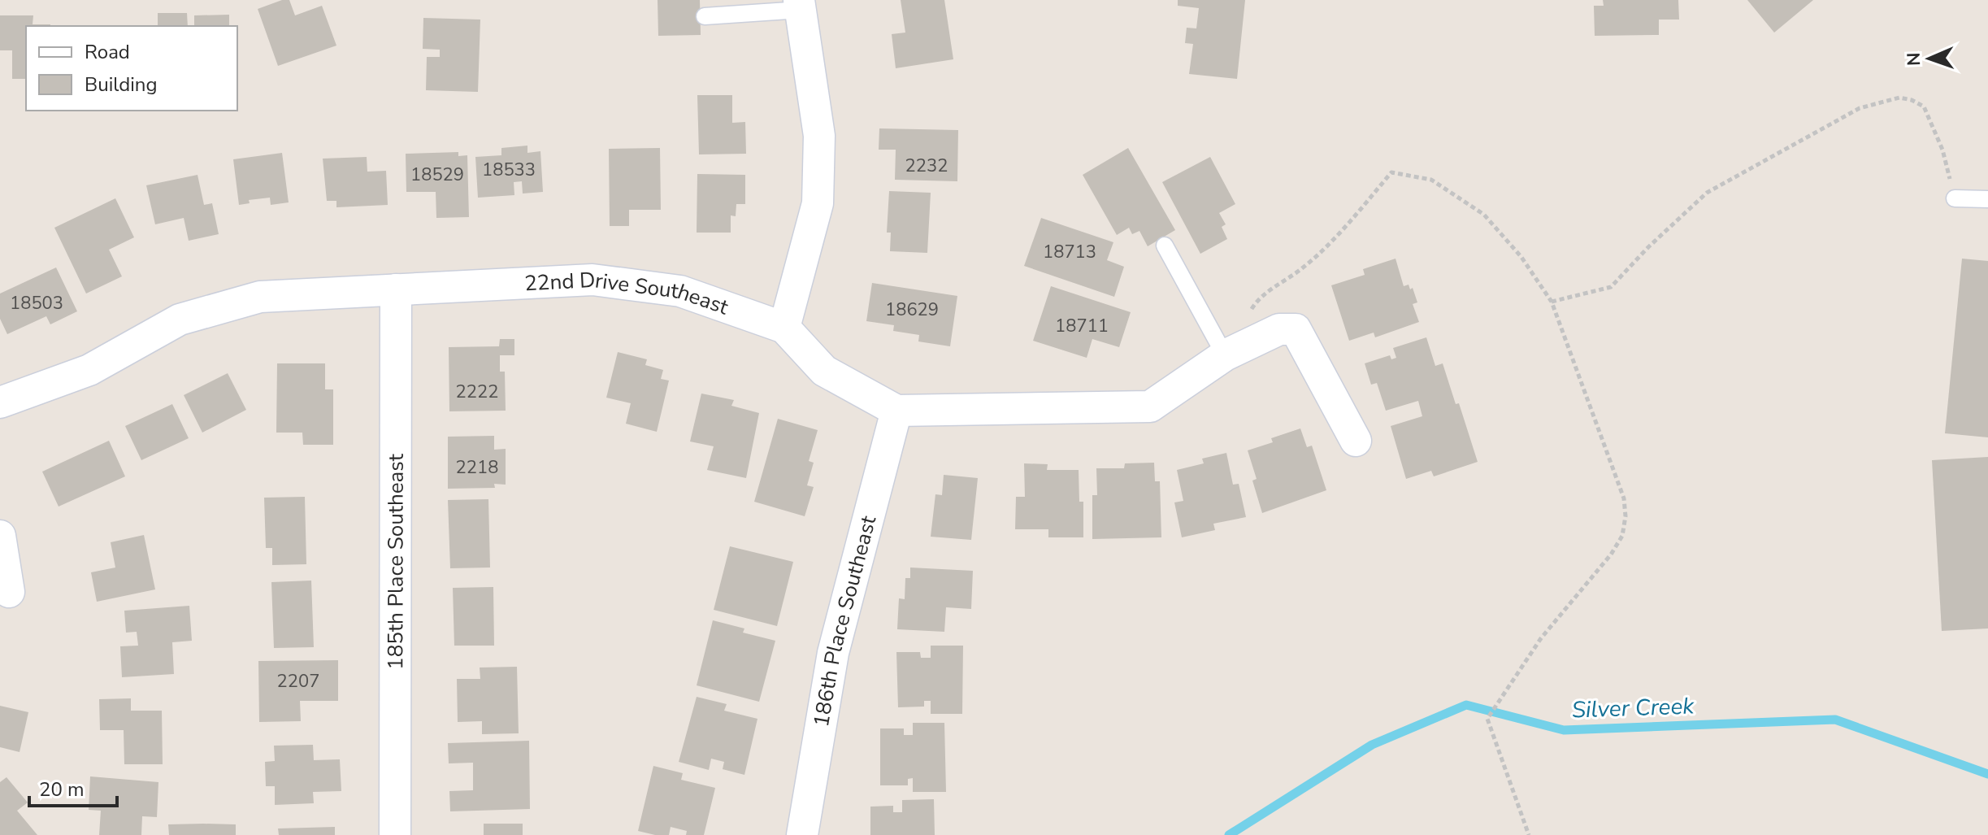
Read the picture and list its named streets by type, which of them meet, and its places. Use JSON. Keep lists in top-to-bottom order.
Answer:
{
  "streets": {
    "street": ["22nd Drive Southeast", "185th Place Southeast", "186th Place Southeast"]
  },
  "crossings": [
    ["22nd Drive Southeast", "185th Place Southeast"],
    ["22nd Drive Southeast", "186th Place Southeast"]
  ],
  "water": ["Silver Creek"],
  "house_numbers": [
    "2232",
    "18533",
    "18529",
    "18713",
    "18503",
    "18629",
    "18711",
    "2222",
    "2218",
    "2207"
  ],
  "legend": ["Road", "Building"],
  "scale_bar": "20 m",
  "north": "left"
}
